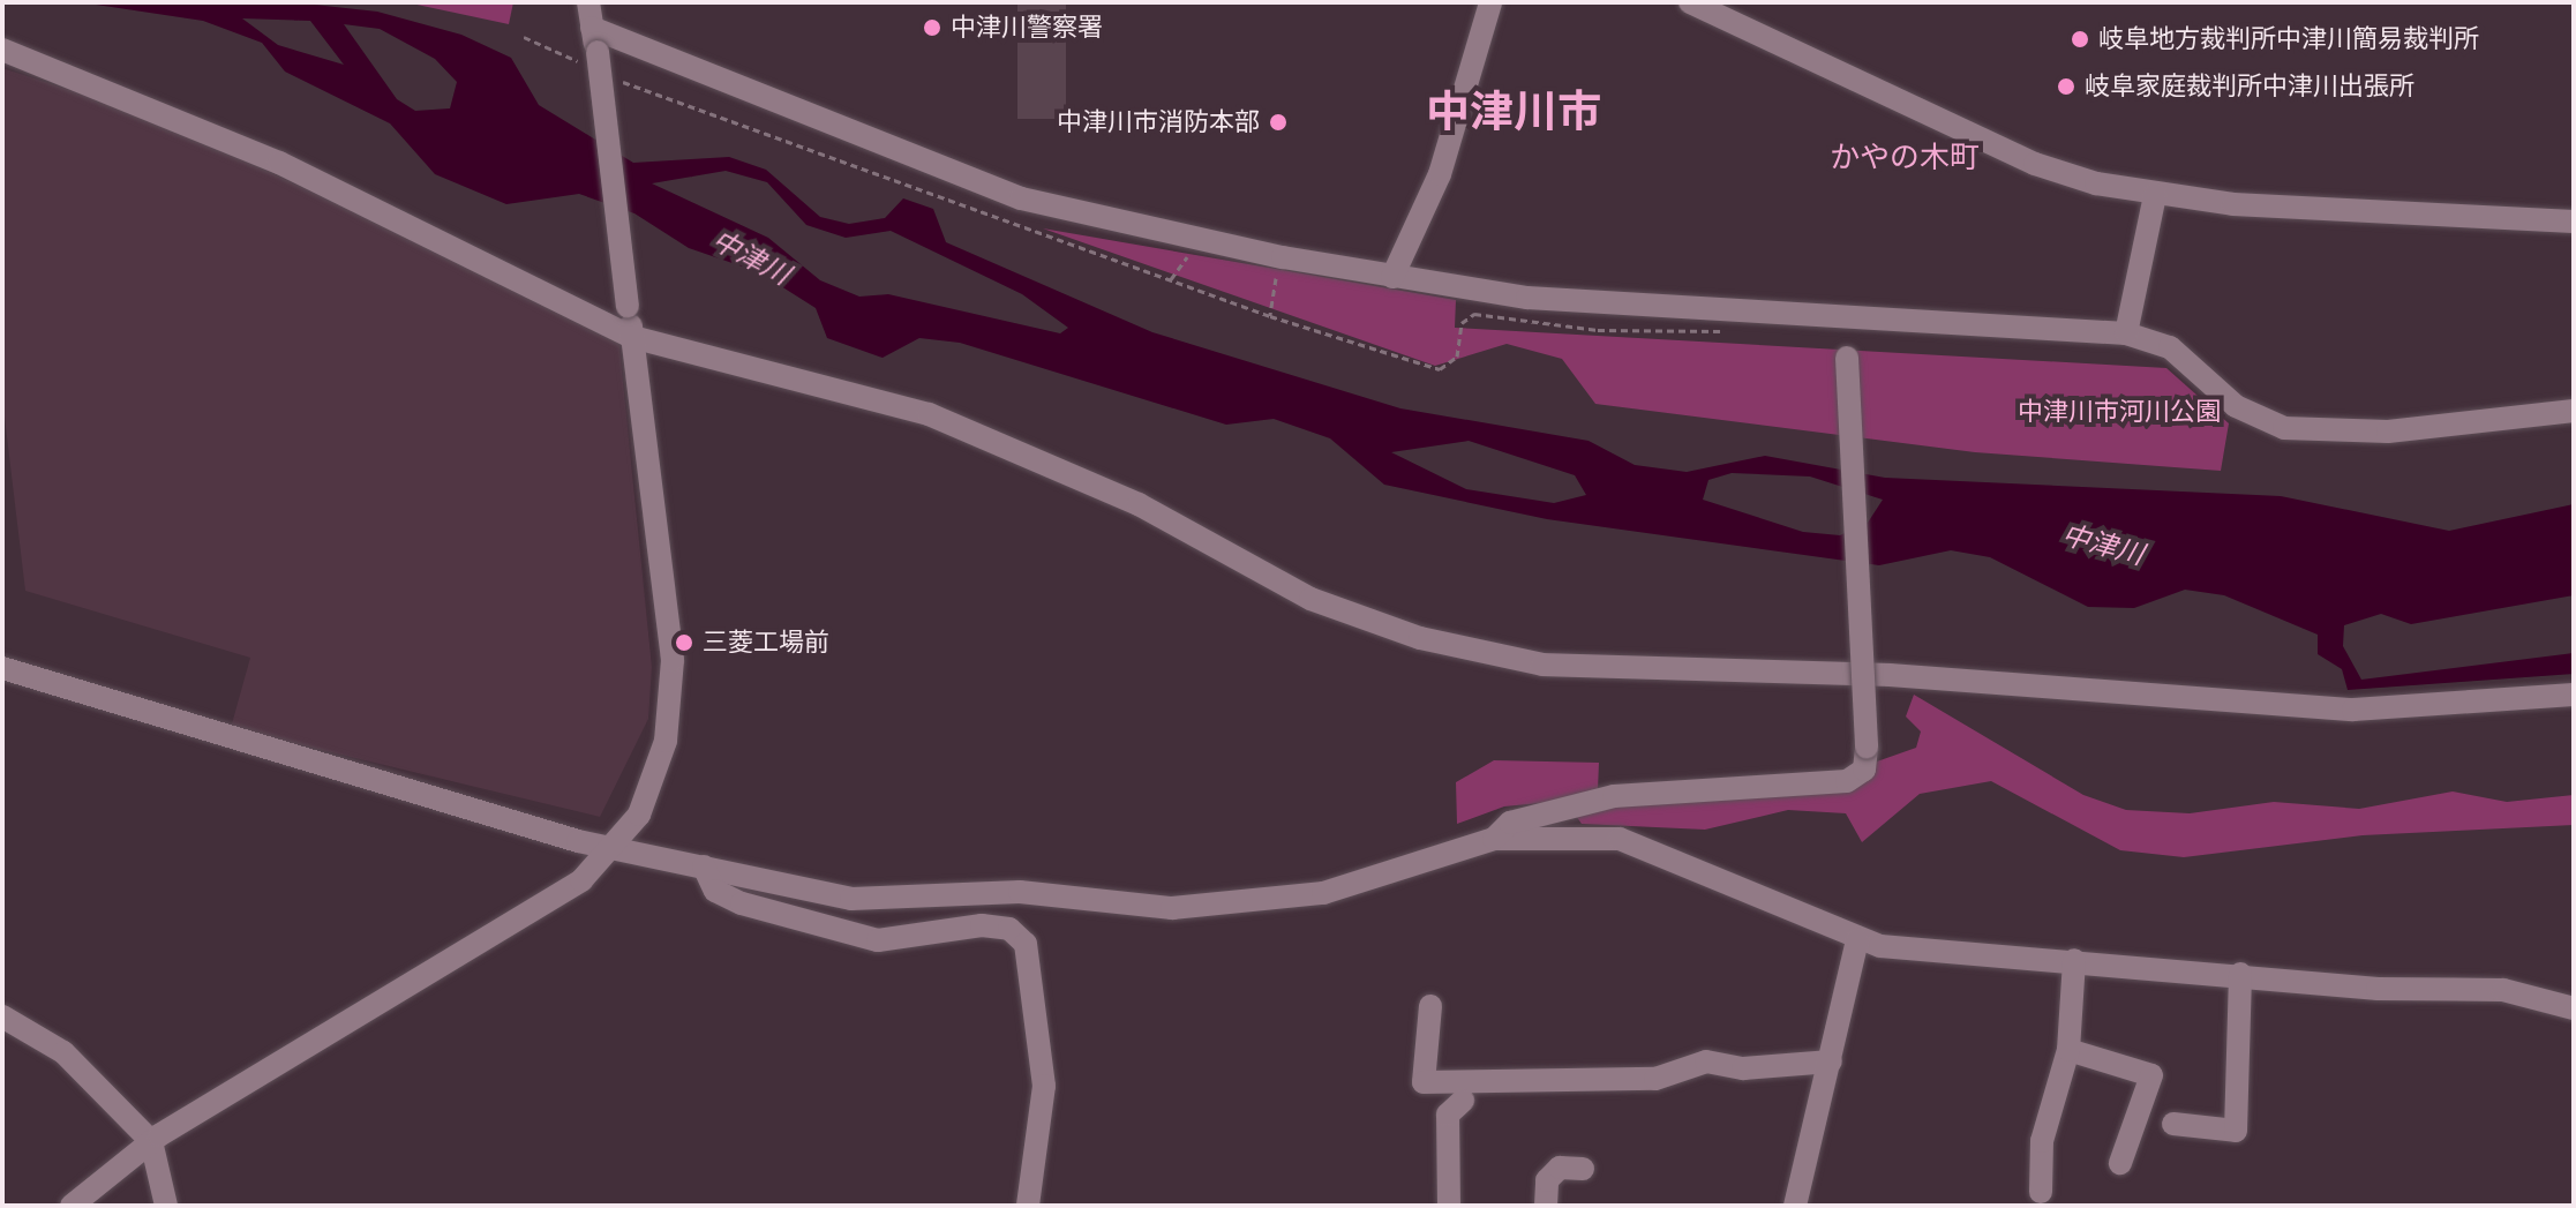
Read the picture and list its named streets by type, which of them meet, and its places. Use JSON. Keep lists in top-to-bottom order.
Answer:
{
  "districts": ["中津川市", "かやの木町"],
  "water": ["中津川"],
  "parks": ["中津川市河川公園"],
  "places": [
    "中津川警察署",
    "岐阜地方裁判所中津川簡易裁判所",
    "岐阜家庭裁判所中津川出張所",
    "中津川市消防本部",
    "三菱工場前"
  ]
}
